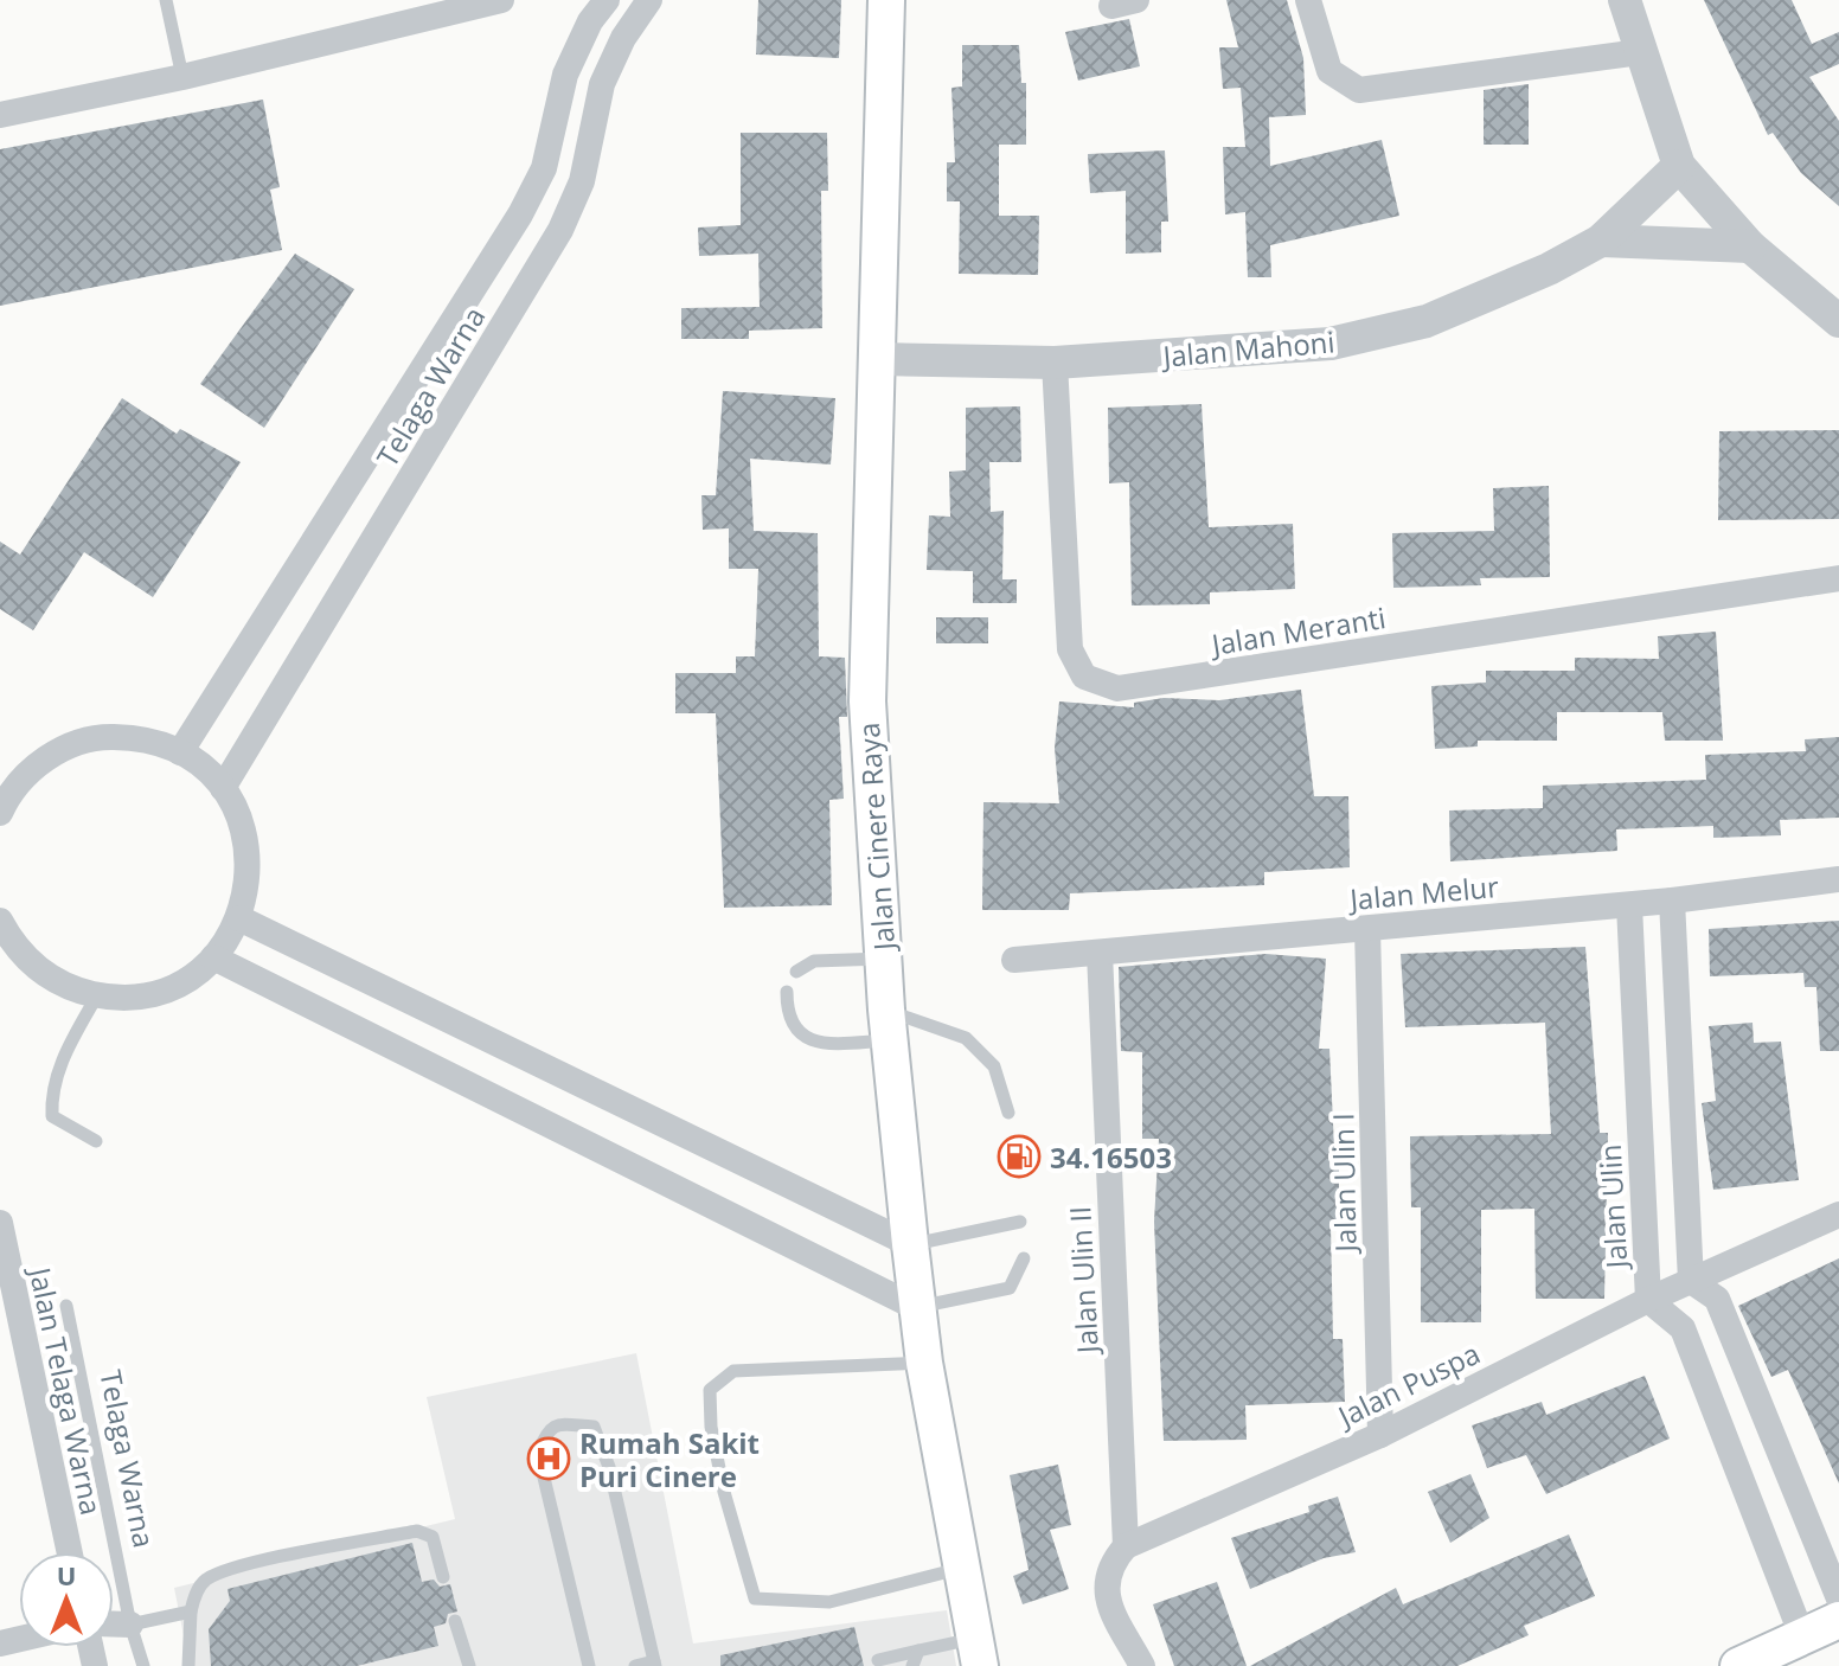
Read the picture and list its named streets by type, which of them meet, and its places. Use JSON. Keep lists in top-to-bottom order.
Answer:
{
  "streets": {
    "main road": ["Jalan Cinere Raya"],
    "street": [
      "Jalan Mahoni",
      "Telaga Warna",
      "Jalan Meranti",
      "Jalan Melur",
      "Jalan Ulin I",
      "Jalan Ulin",
      "Jalan Ulin II",
      "Jalan Puspa",
      "Jalan Telaga Warna"
    ]
  },
  "crossings": [
    ["Jalan Mahoni", "Jalan Meranti"],
    ["Jalan Mahoni", "Jalan Cinere Raya"],
    ["Jalan Melur", "Jalan Ulin I"],
    ["Jalan Melur", "Jalan Ulin"],
    ["Jalan Melur", "Jalan Ulin II"],
    ["Jalan Ulin I", "Jalan Puspa"],
    ["Jalan Ulin", "Jalan Puspa"],
    ["Jalan Ulin II", "Jalan Puspa"]
  ],
  "places": {
    "fuel station": ["34.16503"],
    "hospital": ["Rumah Sakit Puri Cinere"]
  },
  "north": "top"
}
